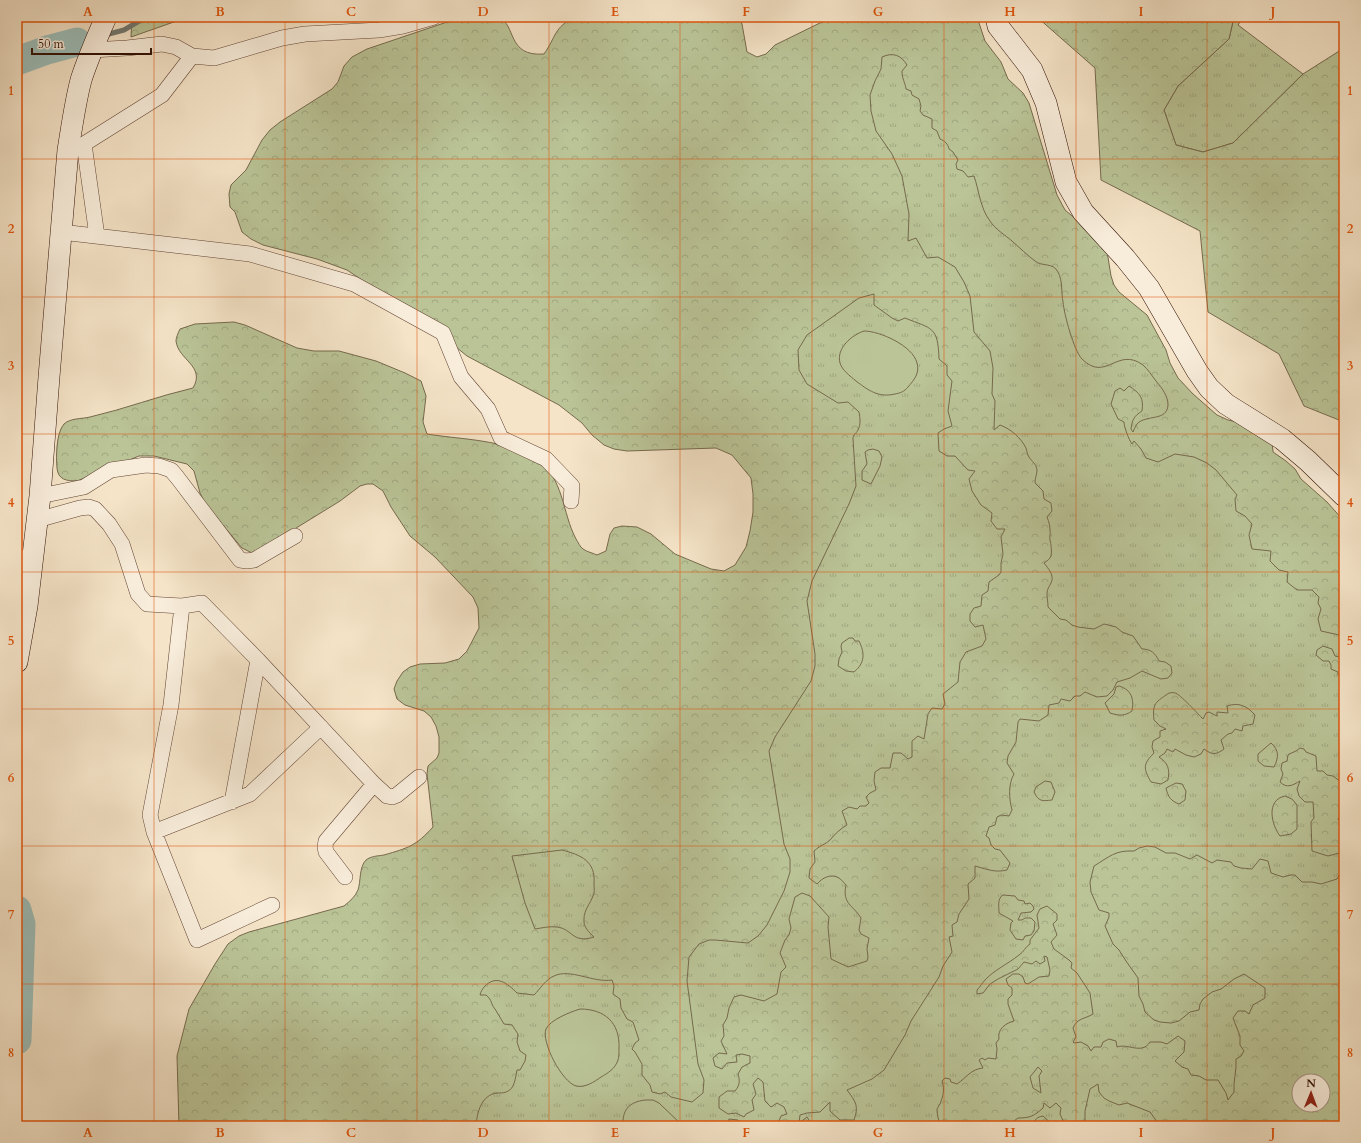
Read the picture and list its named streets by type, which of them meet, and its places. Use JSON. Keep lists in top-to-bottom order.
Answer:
{
  "scale_bar": "50 m",
  "north": "top",
  "grid": {
    "columns": [
      "A",
      "B",
      "C",
      "D",
      "E",
      "F",
      "G",
      "H",
      "I",
      "J"
    ],
    "rows": [
      "1",
      "2",
      "3",
      "4",
      "5",
      "6",
      "7",
      "8"
    ]
  }
}
